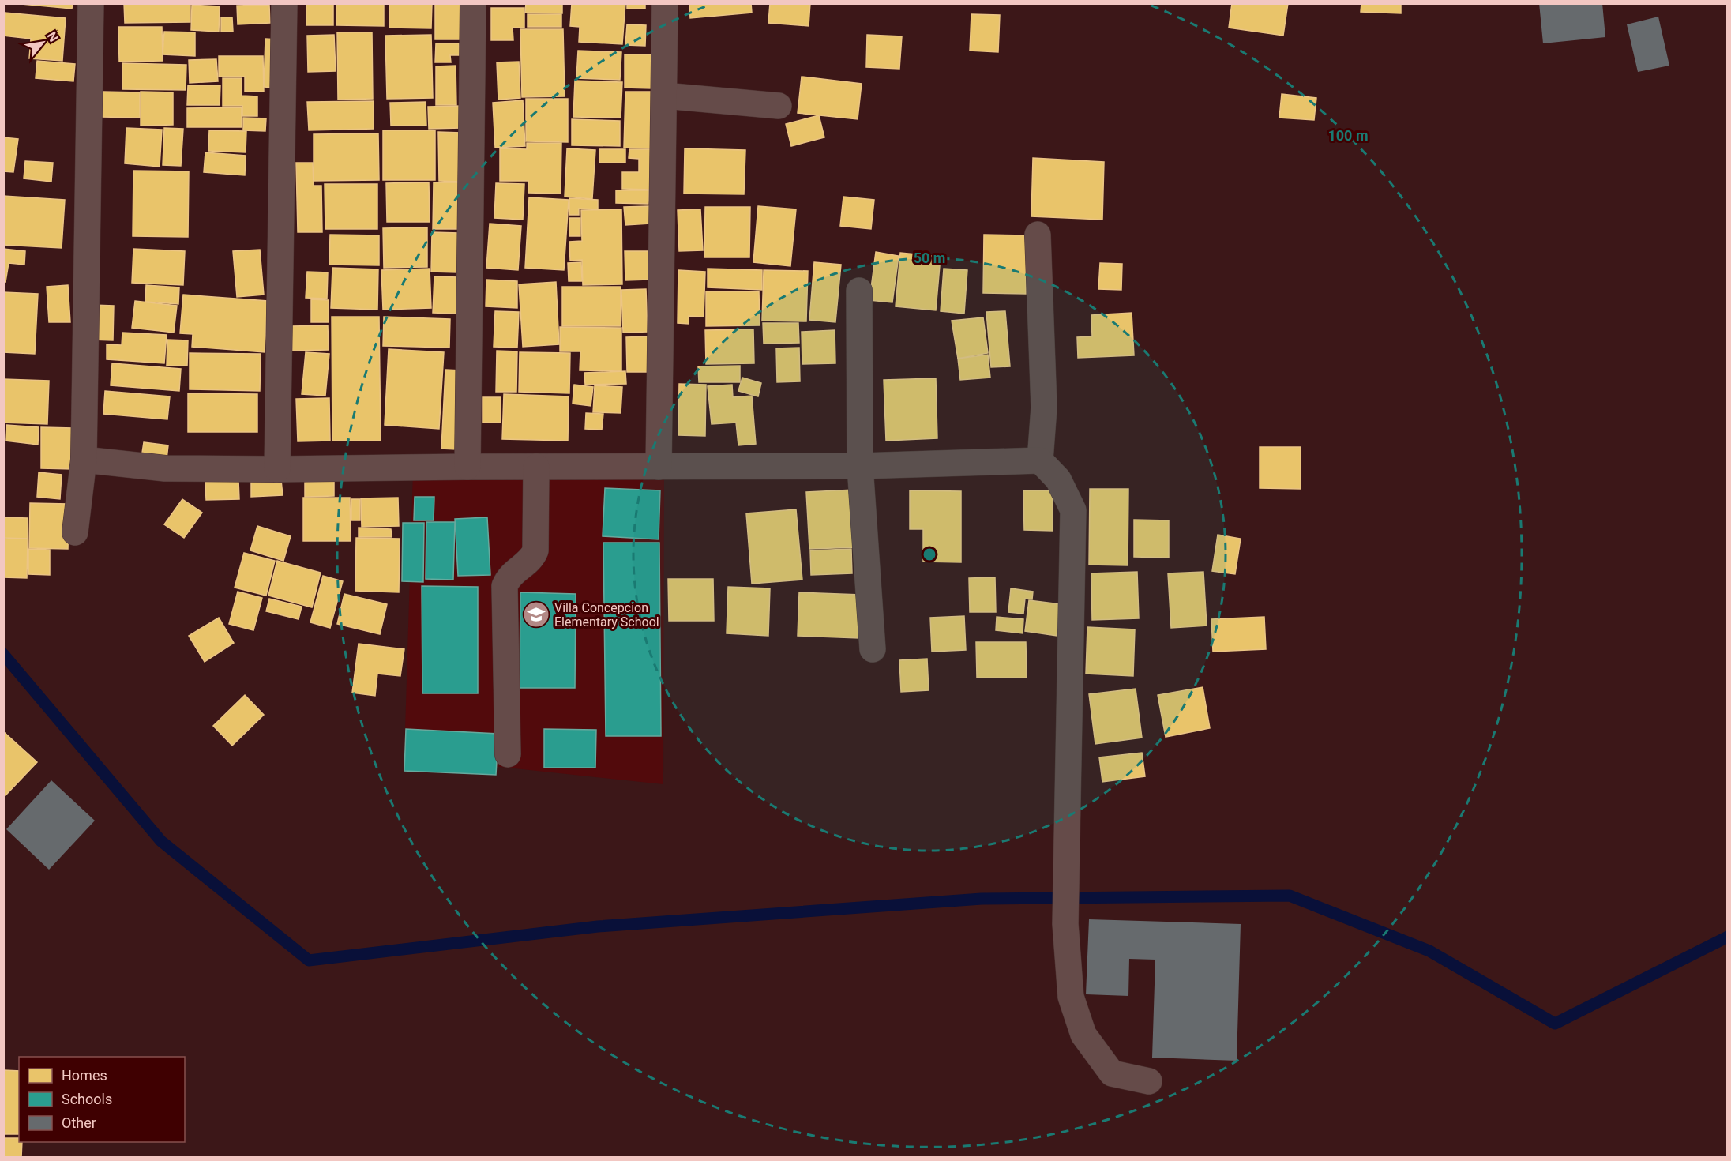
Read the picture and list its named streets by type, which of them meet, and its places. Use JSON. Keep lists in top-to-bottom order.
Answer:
{
  "places": {
    "school or university": ["Villa Concepcion Elementary School"]
  },
  "legend": ["Homes", "Schools", "Other"],
  "north": "top right",
  "rings": ["100 m", "50 m"]
}
